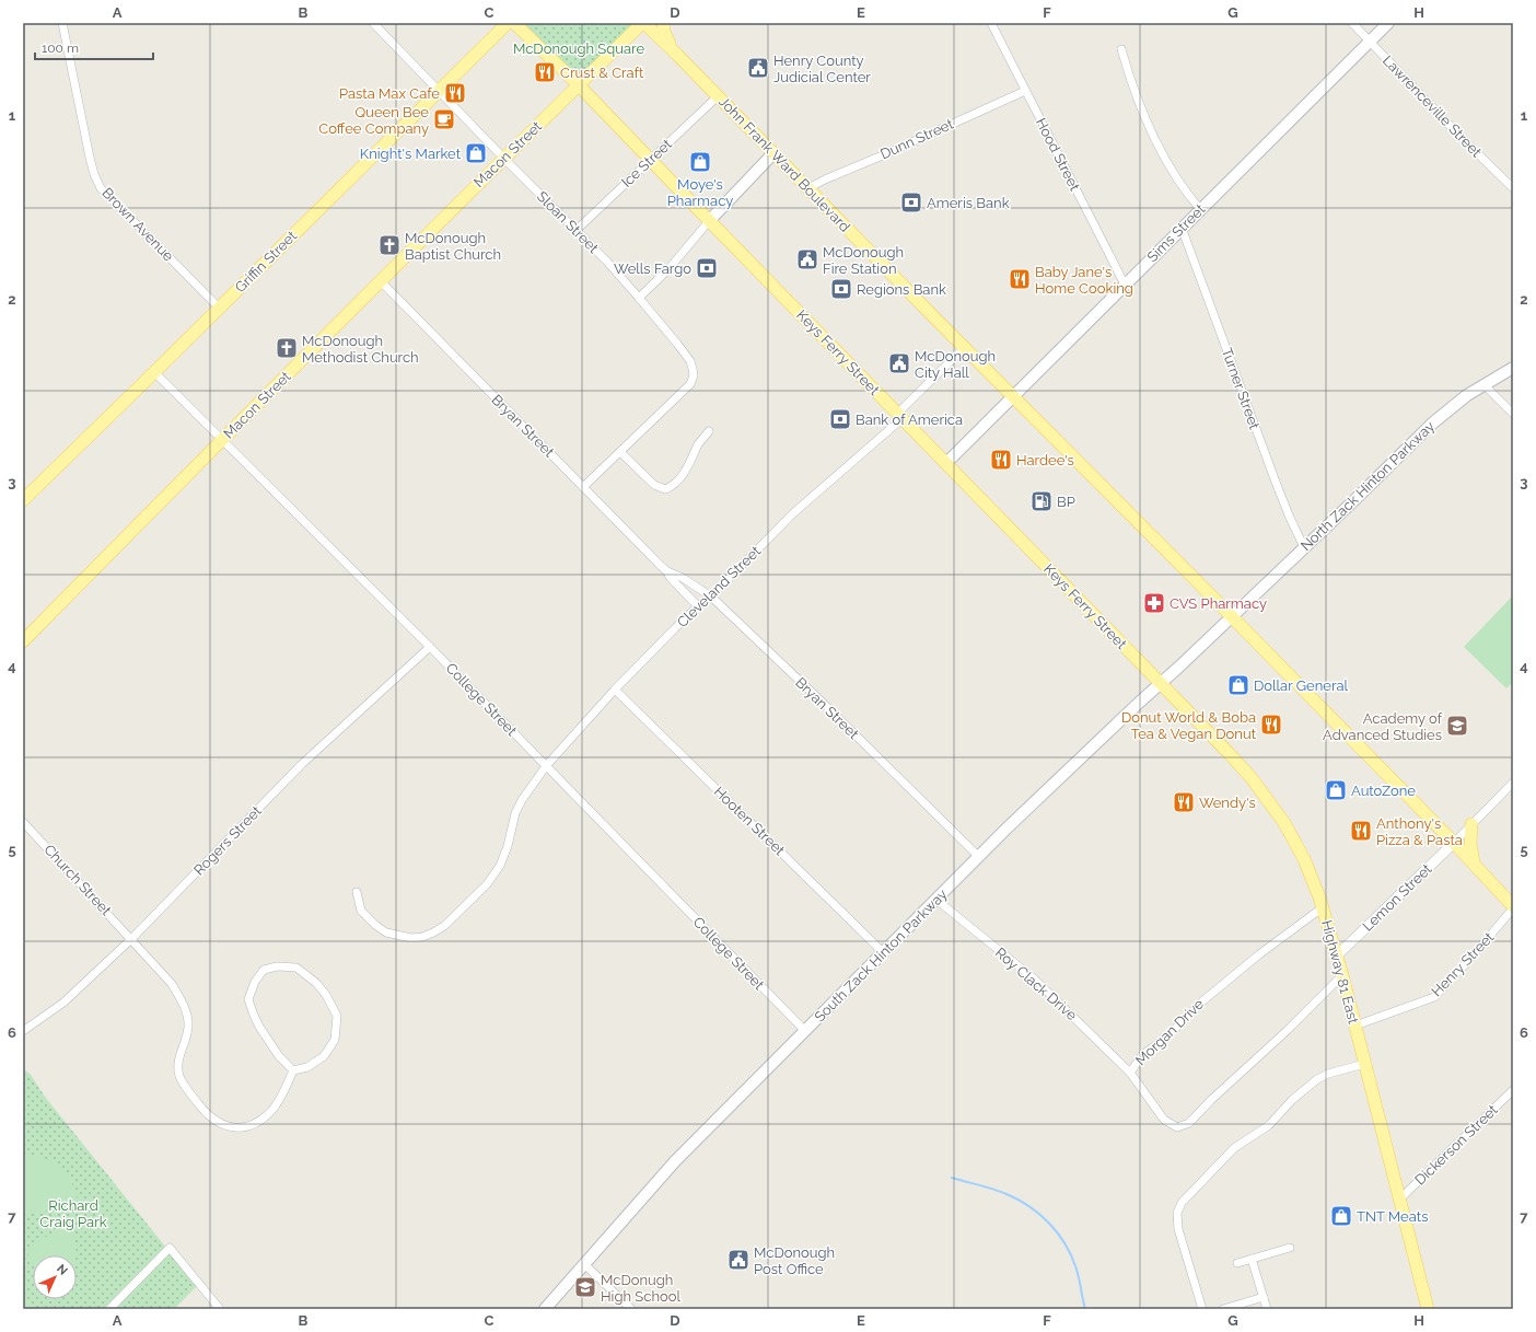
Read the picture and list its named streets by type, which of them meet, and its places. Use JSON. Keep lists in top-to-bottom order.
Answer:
{
  "streets": {
    "main road": [
      "Macon Street",
      "John Frank Ward Boulevard",
      "Sims Street",
      "Griffin Street",
      "Keys Ferry Street",
      "North Zack Hinton Parkway",
      "South Zack Hinton Parkway",
      "Highway 81 East"
    ],
    "street": [
      "Lawrenceville Street",
      "Dunn Street",
      "Hood Street",
      "Ice Street",
      "Sloan Street",
      "Brown Avenue",
      "Turner Street",
      "Bryan Street",
      "Cleveland Street",
      "College Street",
      "Hooten Street",
      "Rogers Street",
      "Church Street",
      "Lemon Street",
      "Henry Street",
      "Roy Clack Drive",
      "Morgan Drive",
      "Dickerson Street"
    ]
  },
  "crossings": [
    ["Lawrenceville Street", "Sims Street"],
    ["Dunn Street", "Hood Street"],
    ["Dunn Street", "John Frank Ward Boulevard"],
    ["Macon Street", "John Frank Ward Boulevard"],
    ["Macon Street", "Sloan Street"],
    ["Macon Street", "Keys Ferry Street"],
    ["Macon Street", "Bryan Street"],
    ["Macon Street", "College Street"],
    ["Hood Street", "Sims Street"],
    ["Ice Street", "John Frank Ward Boulevard"],
    ["Ice Street", "Sloan Street"],
    ["Ice Street", "Keys Ferry Street"],
    ["John Frank Ward Boulevard", "Sims Street"],
    ["John Frank Ward Boulevard", "North Zack Hinton Parkway"],
    ["John Frank Ward Boulevard", "Cleveland Street"],
    ["John Frank Ward Boulevard", "Lemon Street"],
    ["John Frank Ward Boulevard", "South Zack Hinton Parkway"],
    ["John Frank Ward Boulevard", "Henry Street"],
    ["Sloan Street", "Griffin Street"],
    ["Sloan Street", "Bryan Street"],
    ["Brown Avenue", "Griffin Street"],
    ["Sims Street", "Keys Ferry Street"],
    ["Sims Street", "Turner Street"],
    ["Griffin Street", "College Street"],
    ["Keys Ferry Street", "Cleveland Street"],
    ["Keys Ferry Street", "South Zack Hinton Parkway"],
    ["Keys Ferry Street", "Highway 81 East"],
    ["Turner Street", "North Zack Hinton Parkway"],
    ["Bryan Street", "Cleveland Street"],
    ["Bryan Street", "South Zack Hinton Parkway"],
    ["North Zack Hinton Parkway", "South Zack Hinton Parkway"],
    ["Cleveland Street", "College Street"],
    ["Cleveland Street", "Hooten Street"],
    ["College Street", "Rogers Street"],
    ["College Street", "South Zack Hinton Parkway"],
    ["Hooten Street", "South Zack Hinton Parkway"],
    ["Rogers Street", "Church Street"],
    ["Lemon Street", "Highway 81 East"],
    ["South Zack Hinton Parkway", "Highway 81 East"],
    ["South Zack Hinton Parkway", "Roy Clack Drive"],
    ["Henry Street", "Highway 81 East"],
    ["Highway 81 East", "Morgan Drive"],
    ["Highway 81 East", "Dickerson Street"],
    ["Roy Clack Drive", "Morgan Drive"]
  ],
  "parks": ["McDonough Square", "Richard Craig Park"],
  "places": {
    "public building": [
      "Henry County Judicial Center",
      "McDonough Fire Station",
      "McDonough City Hall",
      "McDonough Post Office"
    ],
    "restaurant": [
      "Crust & Craft",
      "Pasta Max Cafe",
      "Baby Jane's Home Cooking",
      "Hardee's",
      "Donut World & Boba Tea & Vegan Donut",
      "Wendy's",
      "Anthony's Pizza & Pasta"
    ],
    "cafe": ["Queen Bee Coffee Company"],
    "shop": [
      "Knight's Market",
      "Moye's Pharmacy",
      "Dollar General",
      "AutoZone",
      "TNT Meats"
    ],
    "bank": [
      "Ameris Bank",
      "Wells Fargo",
      "Regions Bank",
      "Bank of America"
    ],
    "church": ["McDonough Baptist Church", "McDonough Methodist Church"],
    "fuel station": ["BP"],
    "pharmacy": ["CVS Pharmacy"],
    "school or university": ["Academy of Advanced Studies", "McDonugh High School"]
  },
  "scale_bar": "100 m",
  "north": "top right",
  "grid": {
    "columns": [
      "A",
      "B",
      "C",
      "D",
      "E",
      "F",
      "G",
      "H"
    ],
    "rows": [
      "1",
      "2",
      "3",
      "4",
      "5",
      "6",
      "7"
    ]
  }
}
